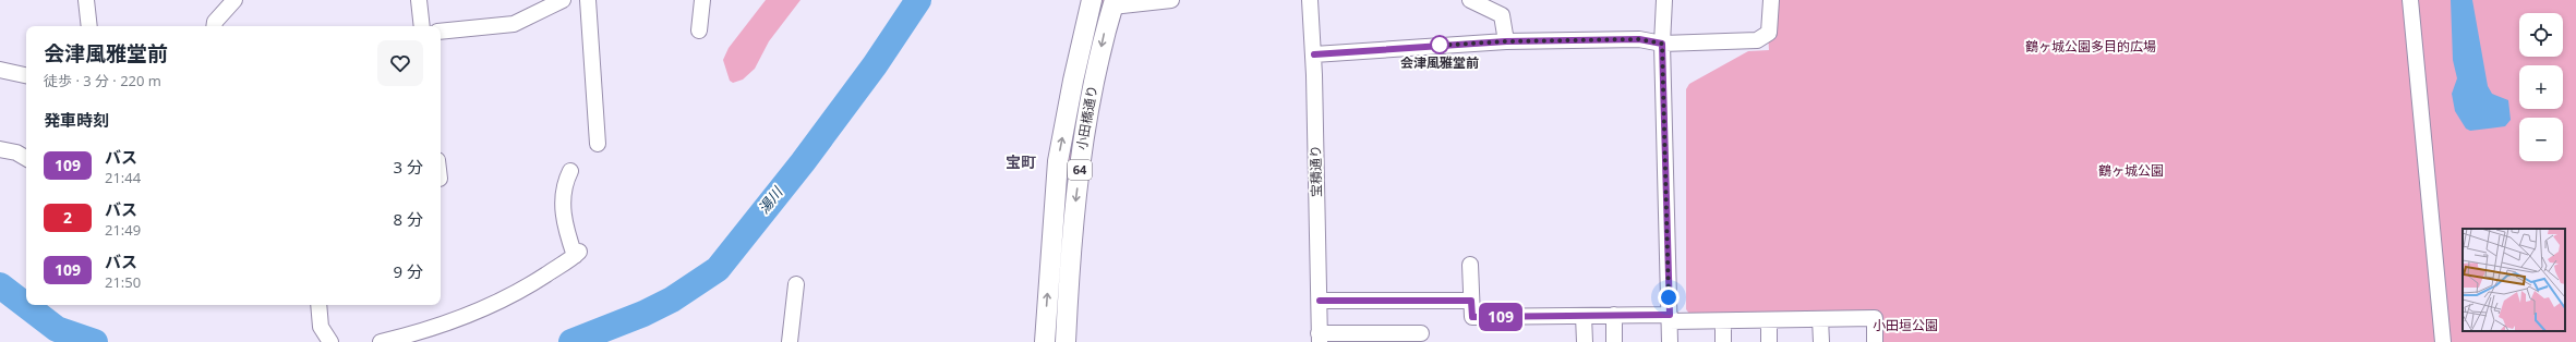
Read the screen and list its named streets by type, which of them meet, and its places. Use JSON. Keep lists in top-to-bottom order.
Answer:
{
  "streets": {
    "main road": ["小田橋通り", "64"],
    "street": ["宝積通り"]
  },
  "districts": ["宝町"],
  "water": ["湯川"],
  "parks": ["鶴ヶ城公園多目的広場", "鶴ヶ城公園", "小田垣公園"],
  "places": ["会津風雅堂前"],
  "lines": ["bus line 109"],
  "page": {
    "on_map": "109",
    "map_buttons": ["+", "−"],
    "heading": [
      ["会津風雅堂前", "徒歩 · 3 分 · 220 m"],
      "発車時刻"
    ],
    "list": [
      {
        "mark": "109",
        "name": "バス",
        "note": "21:44",
        "value": "3 分"
      },
      {
        "mark": "2",
        "name": "バス",
        "note": "21:49",
        "value": "8 分"
      },
      {
        "mark": "109",
        "name": "バス",
        "note": "21:50",
        "value": "9 分"
      }
    ]
  }
}
